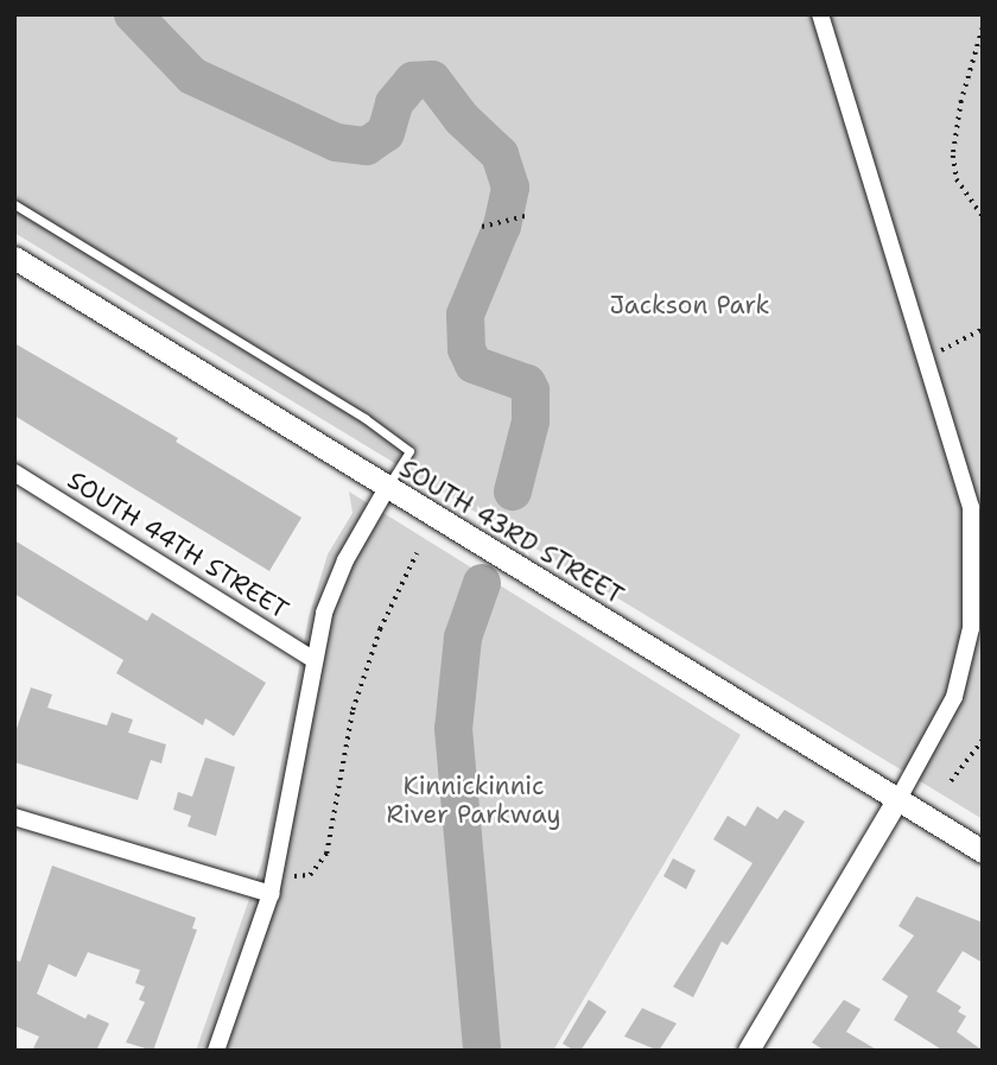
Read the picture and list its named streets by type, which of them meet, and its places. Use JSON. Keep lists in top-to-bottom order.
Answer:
{
  "streets": {
    "main road": ["SOUTH 43RD STREET"],
    "street": ["SOUTH 44TH STREET"]
  },
  "parks": ["Jackson Park", "Kinnickinnic River Parkway"]
}
